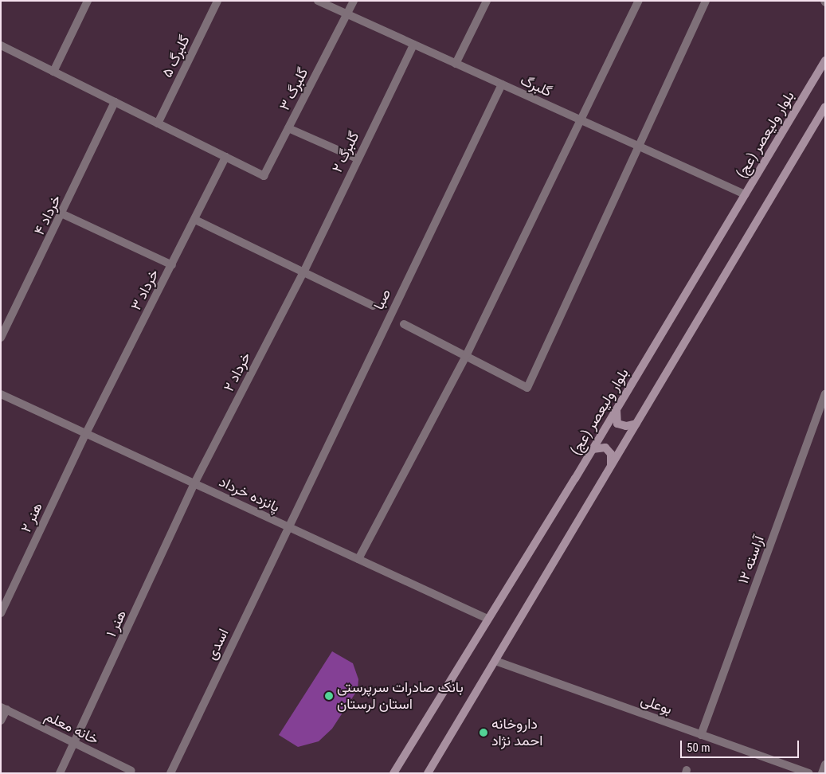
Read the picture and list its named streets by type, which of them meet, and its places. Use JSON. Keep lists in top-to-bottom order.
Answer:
{
  "streets": {
    "main road": ["بلوار ولیعصر (عج)"],
    "street": [
      "گلبرگ ۵",
      "گلبرگ",
      "گلبرگ ۳",
      "گلبرگ ۲",
      "خرداد ۴",
      "خرداد ۳",
      "صبا",
      "خرداد ۲",
      "پانزده خرداد",
      "هنر ۲",
      "۱۲ آراسته",
      "هنر ۱",
      "اسدی",
      "بوعلی",
      "خانه معلم"
    ]
  },
  "crossings": [
    ["گلبرگ", "گلبرگ ۳"],
    ["گلبرگ", "بلوار ولیعصر (عج)"],
    ["گلبرگ", "گلبرگ ۲"],
    ["گلبرگ", "صبا"],
    ["گلبرگ ۳", "خرداد ۳"],
    ["بلوار ولیعصر (عج)", "پانزده خرداد"],
    ["گلبرگ ۲", "خرداد ۲"],
    ["خرداد ۳", "پانزده خرداد"],
    ["خرداد ۳", "هنر ۲"],
    ["صبا", "پانزده خرداد"],
    ["صبا", "اسدی"],
    ["خرداد ۲", "پانزده خرداد"],
    ["خرداد ۲", "هنر ۱"],
    ["پانزده خرداد", "هنر ۲"],
    ["پانزده خرداد", "هنر ۱"],
    ["پانزده خرداد", "اسدی"],
    ["۱۲ آراسته", "بوعلی"],
    ["هنر ۱", "خانه معلم"]
  ],
  "places": ["بانک صادرات سرپرستی استان لرستان", "داروخانه احمد نژاد"],
  "scale_bar": "50 m"
}
